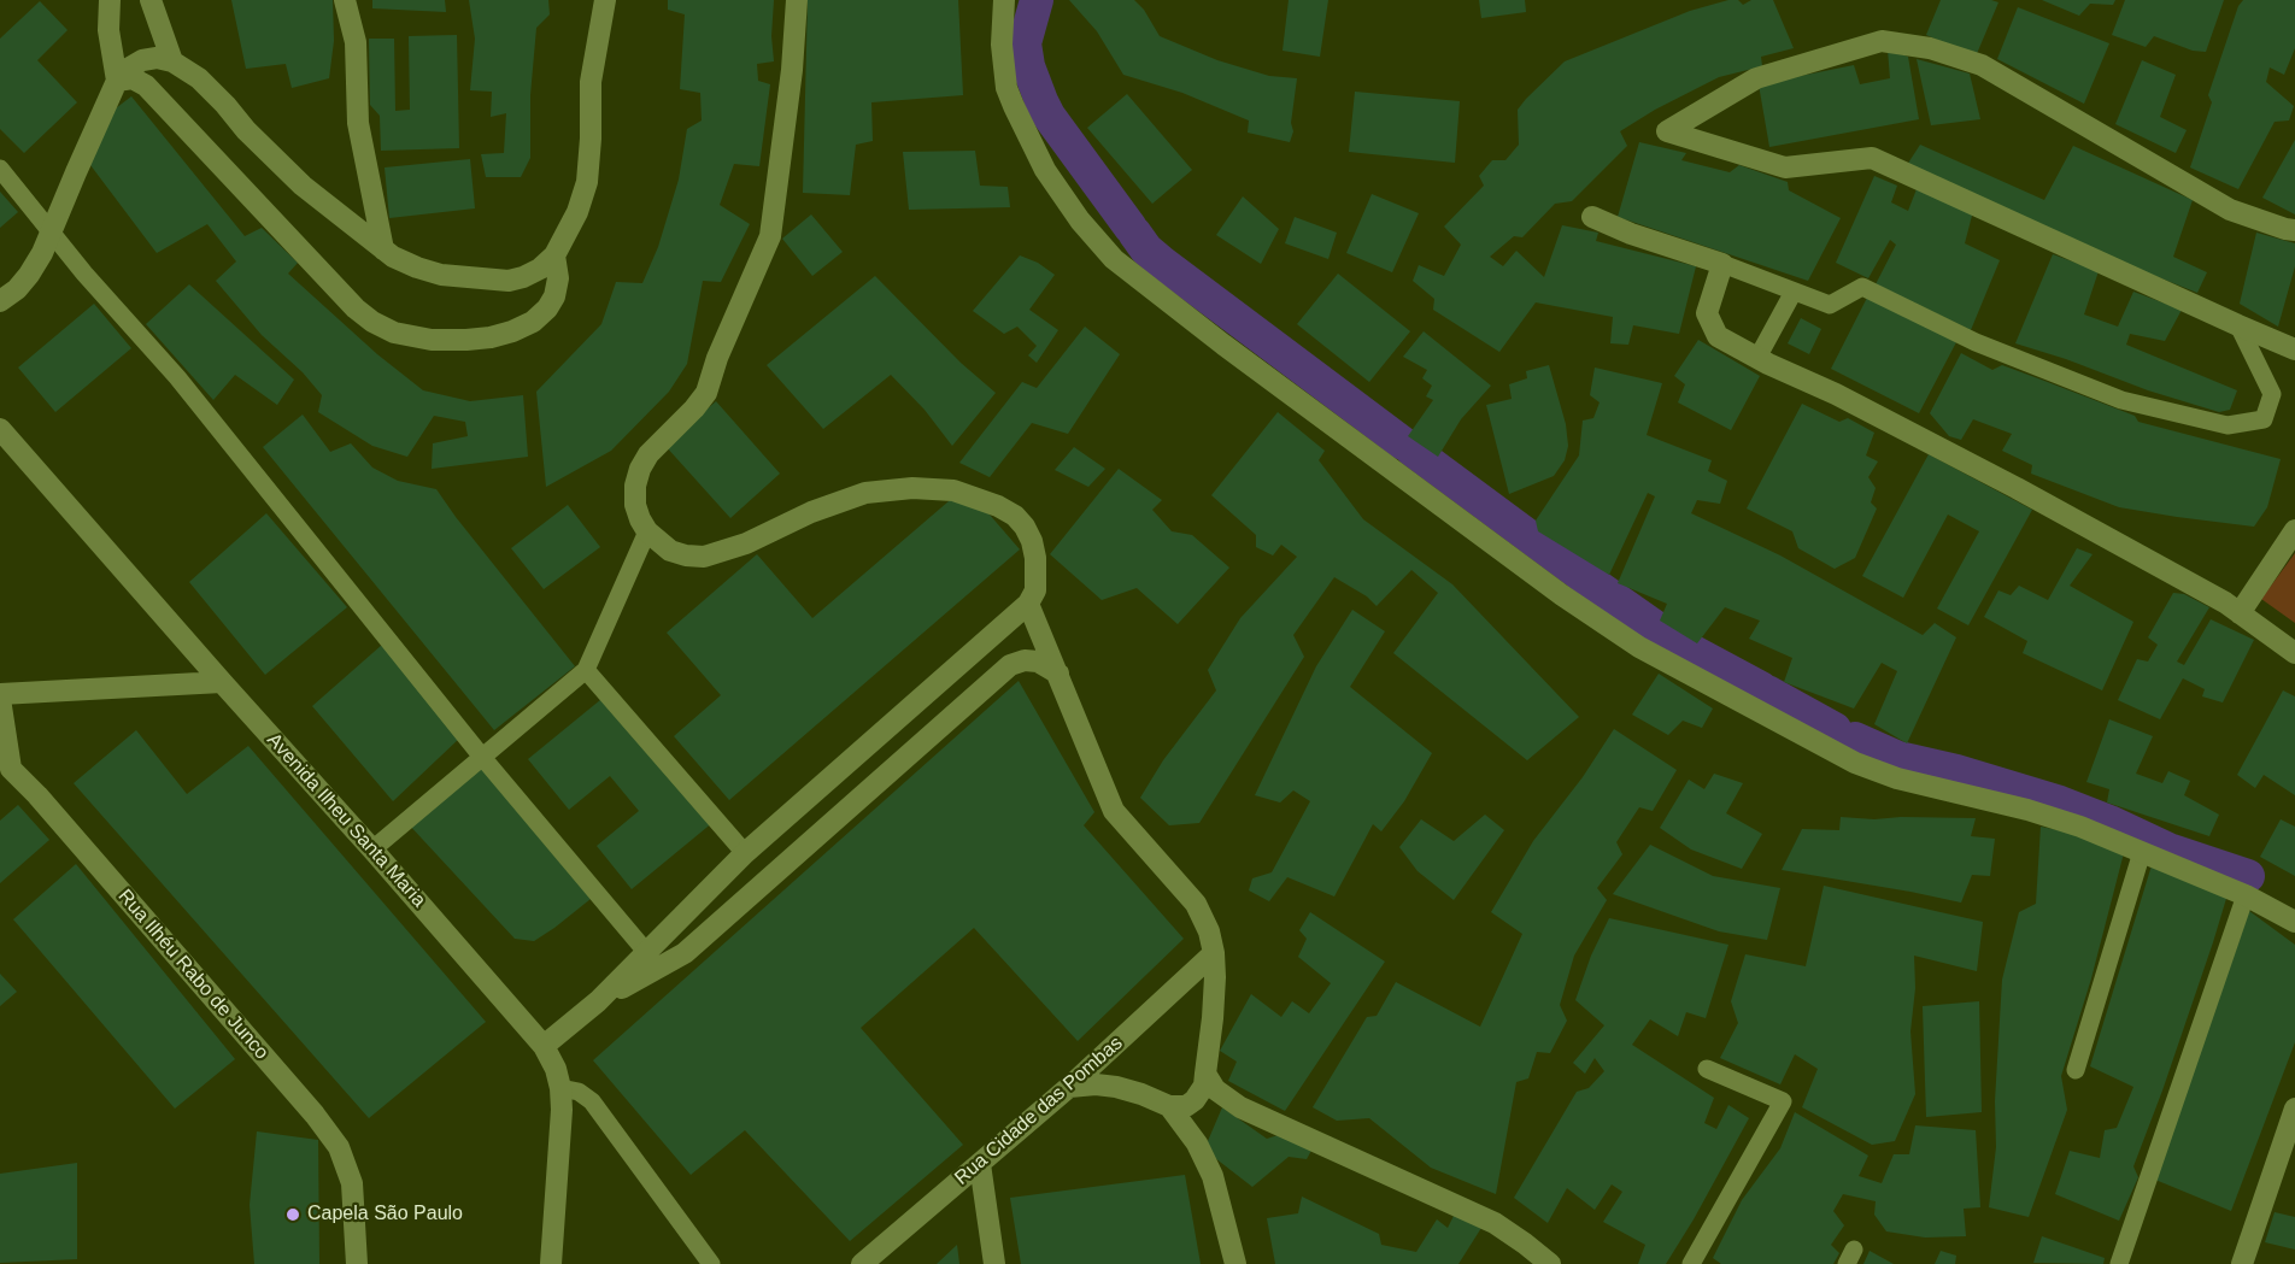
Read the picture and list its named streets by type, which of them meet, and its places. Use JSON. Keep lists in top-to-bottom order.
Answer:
{
  "streets": {
    "street": ["Avenida Ilheu Santa Maria", "Rua Ilhéu Rabo de Junco", "Rua Cidade das Pombas"]
  },
  "places": ["Capela São Paulo"]
}
